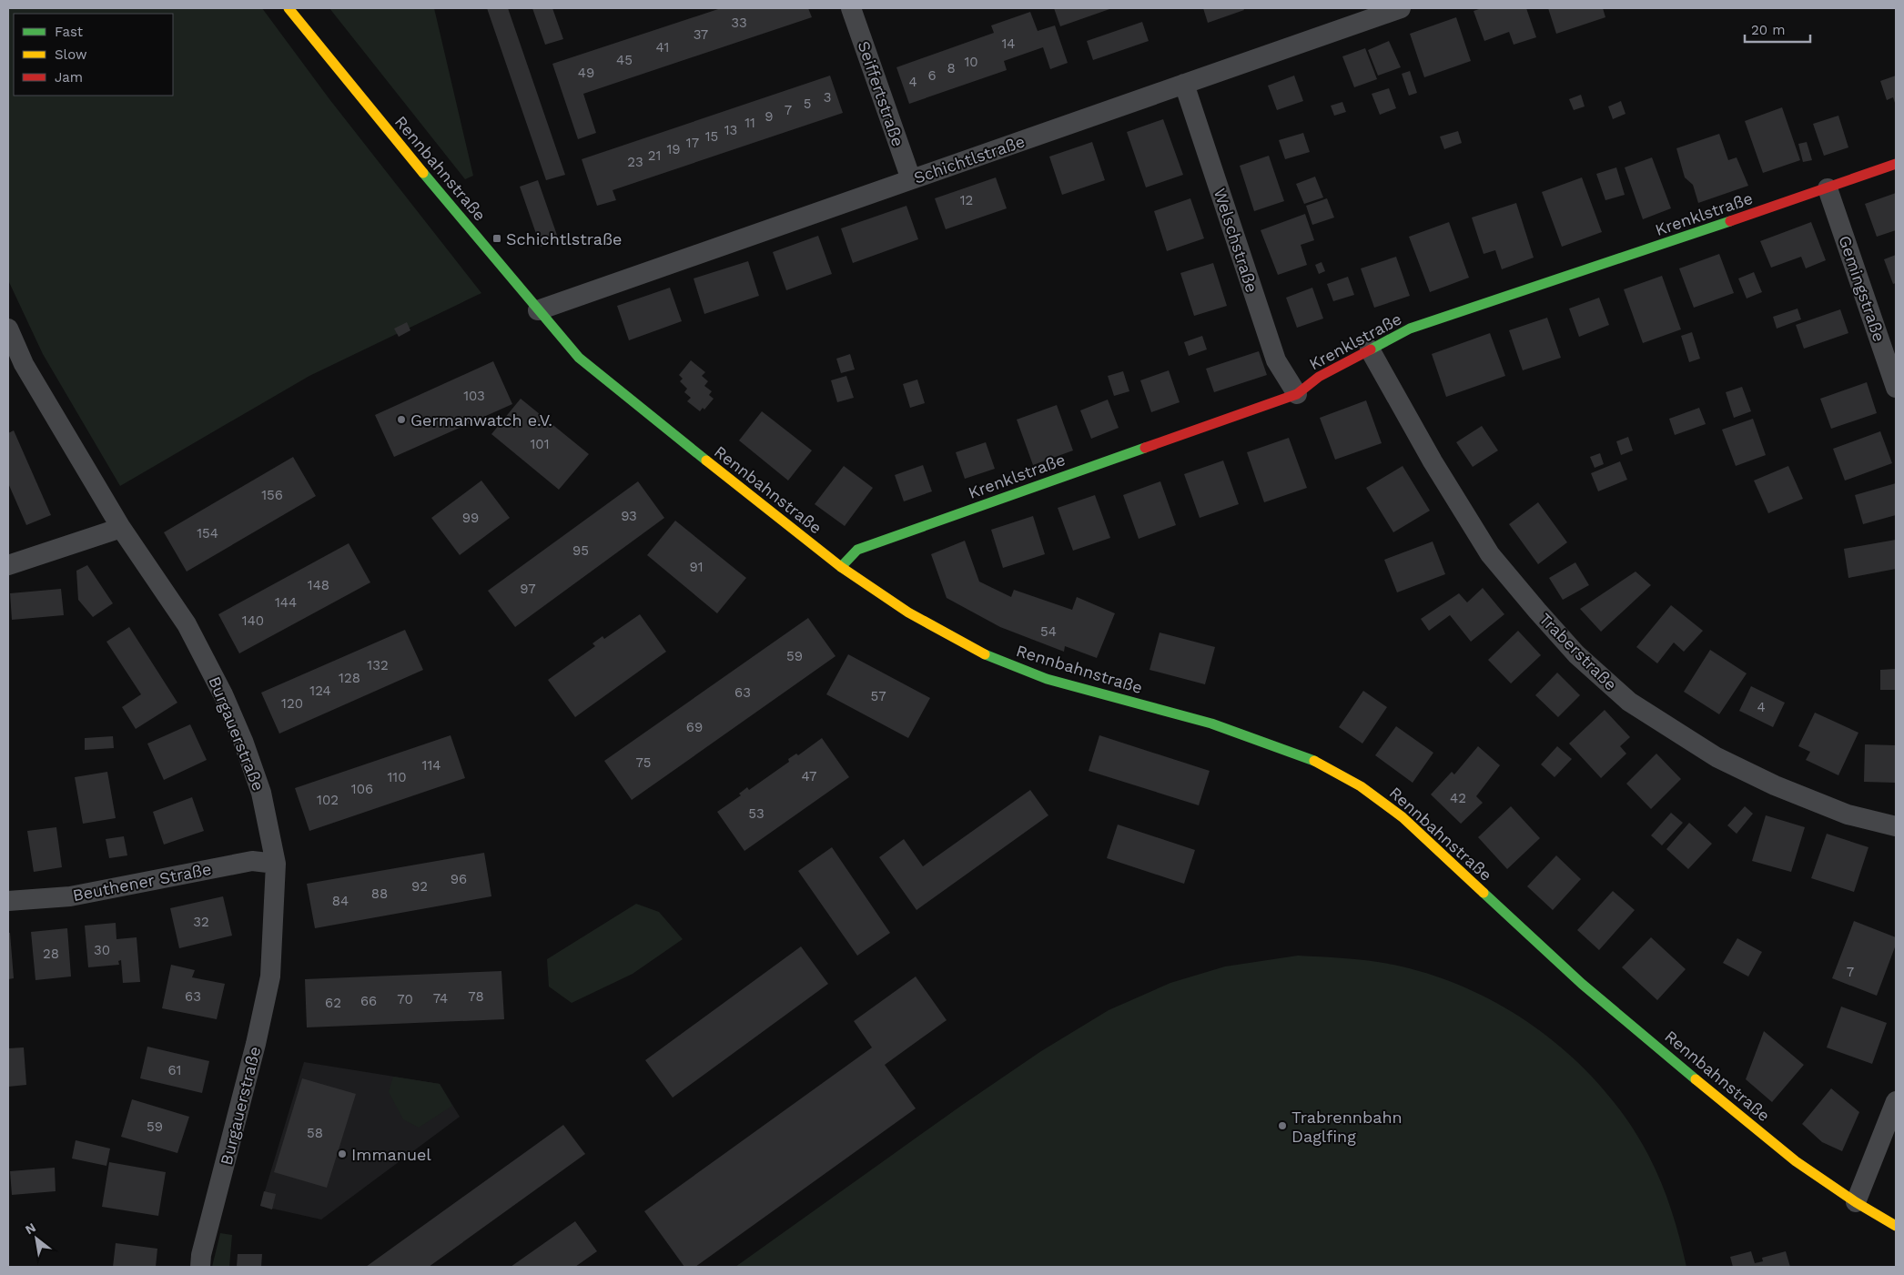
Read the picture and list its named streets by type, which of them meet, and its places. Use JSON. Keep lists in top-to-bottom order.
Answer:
{
  "streets": {
    "street": [
      "Seiffertstraße",
      "Schichtlstraße",
      "Rennbahnstraße",
      "Krenklstraße",
      "Welschstraße",
      "Gemingstraße",
      "Traberstraße",
      "Burgauerstraße",
      "Beuthener Straße"
    ]
  },
  "crossings": [
    ["Seiffertstraße", "Schichtlstraße"],
    ["Schichtlstraße", "Rennbahnstraße"],
    ["Schichtlstraße", "Welschstraße"],
    ["Rennbahnstraße", "Krenklstraße"],
    ["Krenklstraße", "Welschstraße"],
    ["Krenklstraße", "Gemingstraße"],
    ["Krenklstraße", "Traberstraße"],
    ["Burgauerstraße", "Beuthener Straße"]
  ],
  "places": {
    "transit": ["Schichtlstraße"],
    "other": ["Germanwatch e.V.", "Trabrennbahn Daglfing", "Immanuel"]
  },
  "house_numbers": [
    "33",
    "37",
    "14",
    "41",
    "45",
    "10",
    "8",
    "49",
    "6",
    "4",
    "3",
    "5",
    "7",
    "9",
    "11",
    "13",
    "15",
    "17",
    "19",
    "21",
    "23",
    "12",
    "103",
    "101",
    "156",
    "93",
    "99",
    "154",
    "95",
    "91",
    "148",
    "97",
    "144",
    "140",
    "54",
    "59",
    "132",
    "128",
    "124",
    "63",
    "57",
    "120",
    "4",
    "69",
    "75",
    "114",
    "47",
    "110",
    "106",
    "42",
    "102",
    "53",
    "96",
    "92",
    "88",
    "84",
    "32",
    "30",
    "28",
    "7",
    "63",
    "78",
    "74",
    "70",
    "66",
    "62",
    "61",
    "59",
    "58"
  ],
  "legend": ["Fast", "Slow", "Jam"],
  "scale_bar": "20 m",
  "north": "top left"
}
